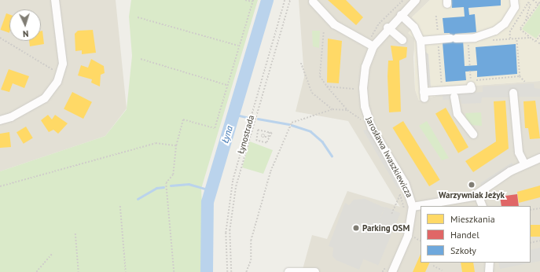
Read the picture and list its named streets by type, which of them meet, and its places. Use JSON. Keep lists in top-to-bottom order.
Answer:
{
  "streets": {
    "street": ["Jarosława Iwaszkiewicza"],
    "path": ["Łynostrada"]
  },
  "water": ["Łyna"],
  "places": ["Warzywniak Jeżyk", "Parking OSM"],
  "legend": ["Mieszkania", "Handel", "Szkoły"],
  "north": "bottom"
}
